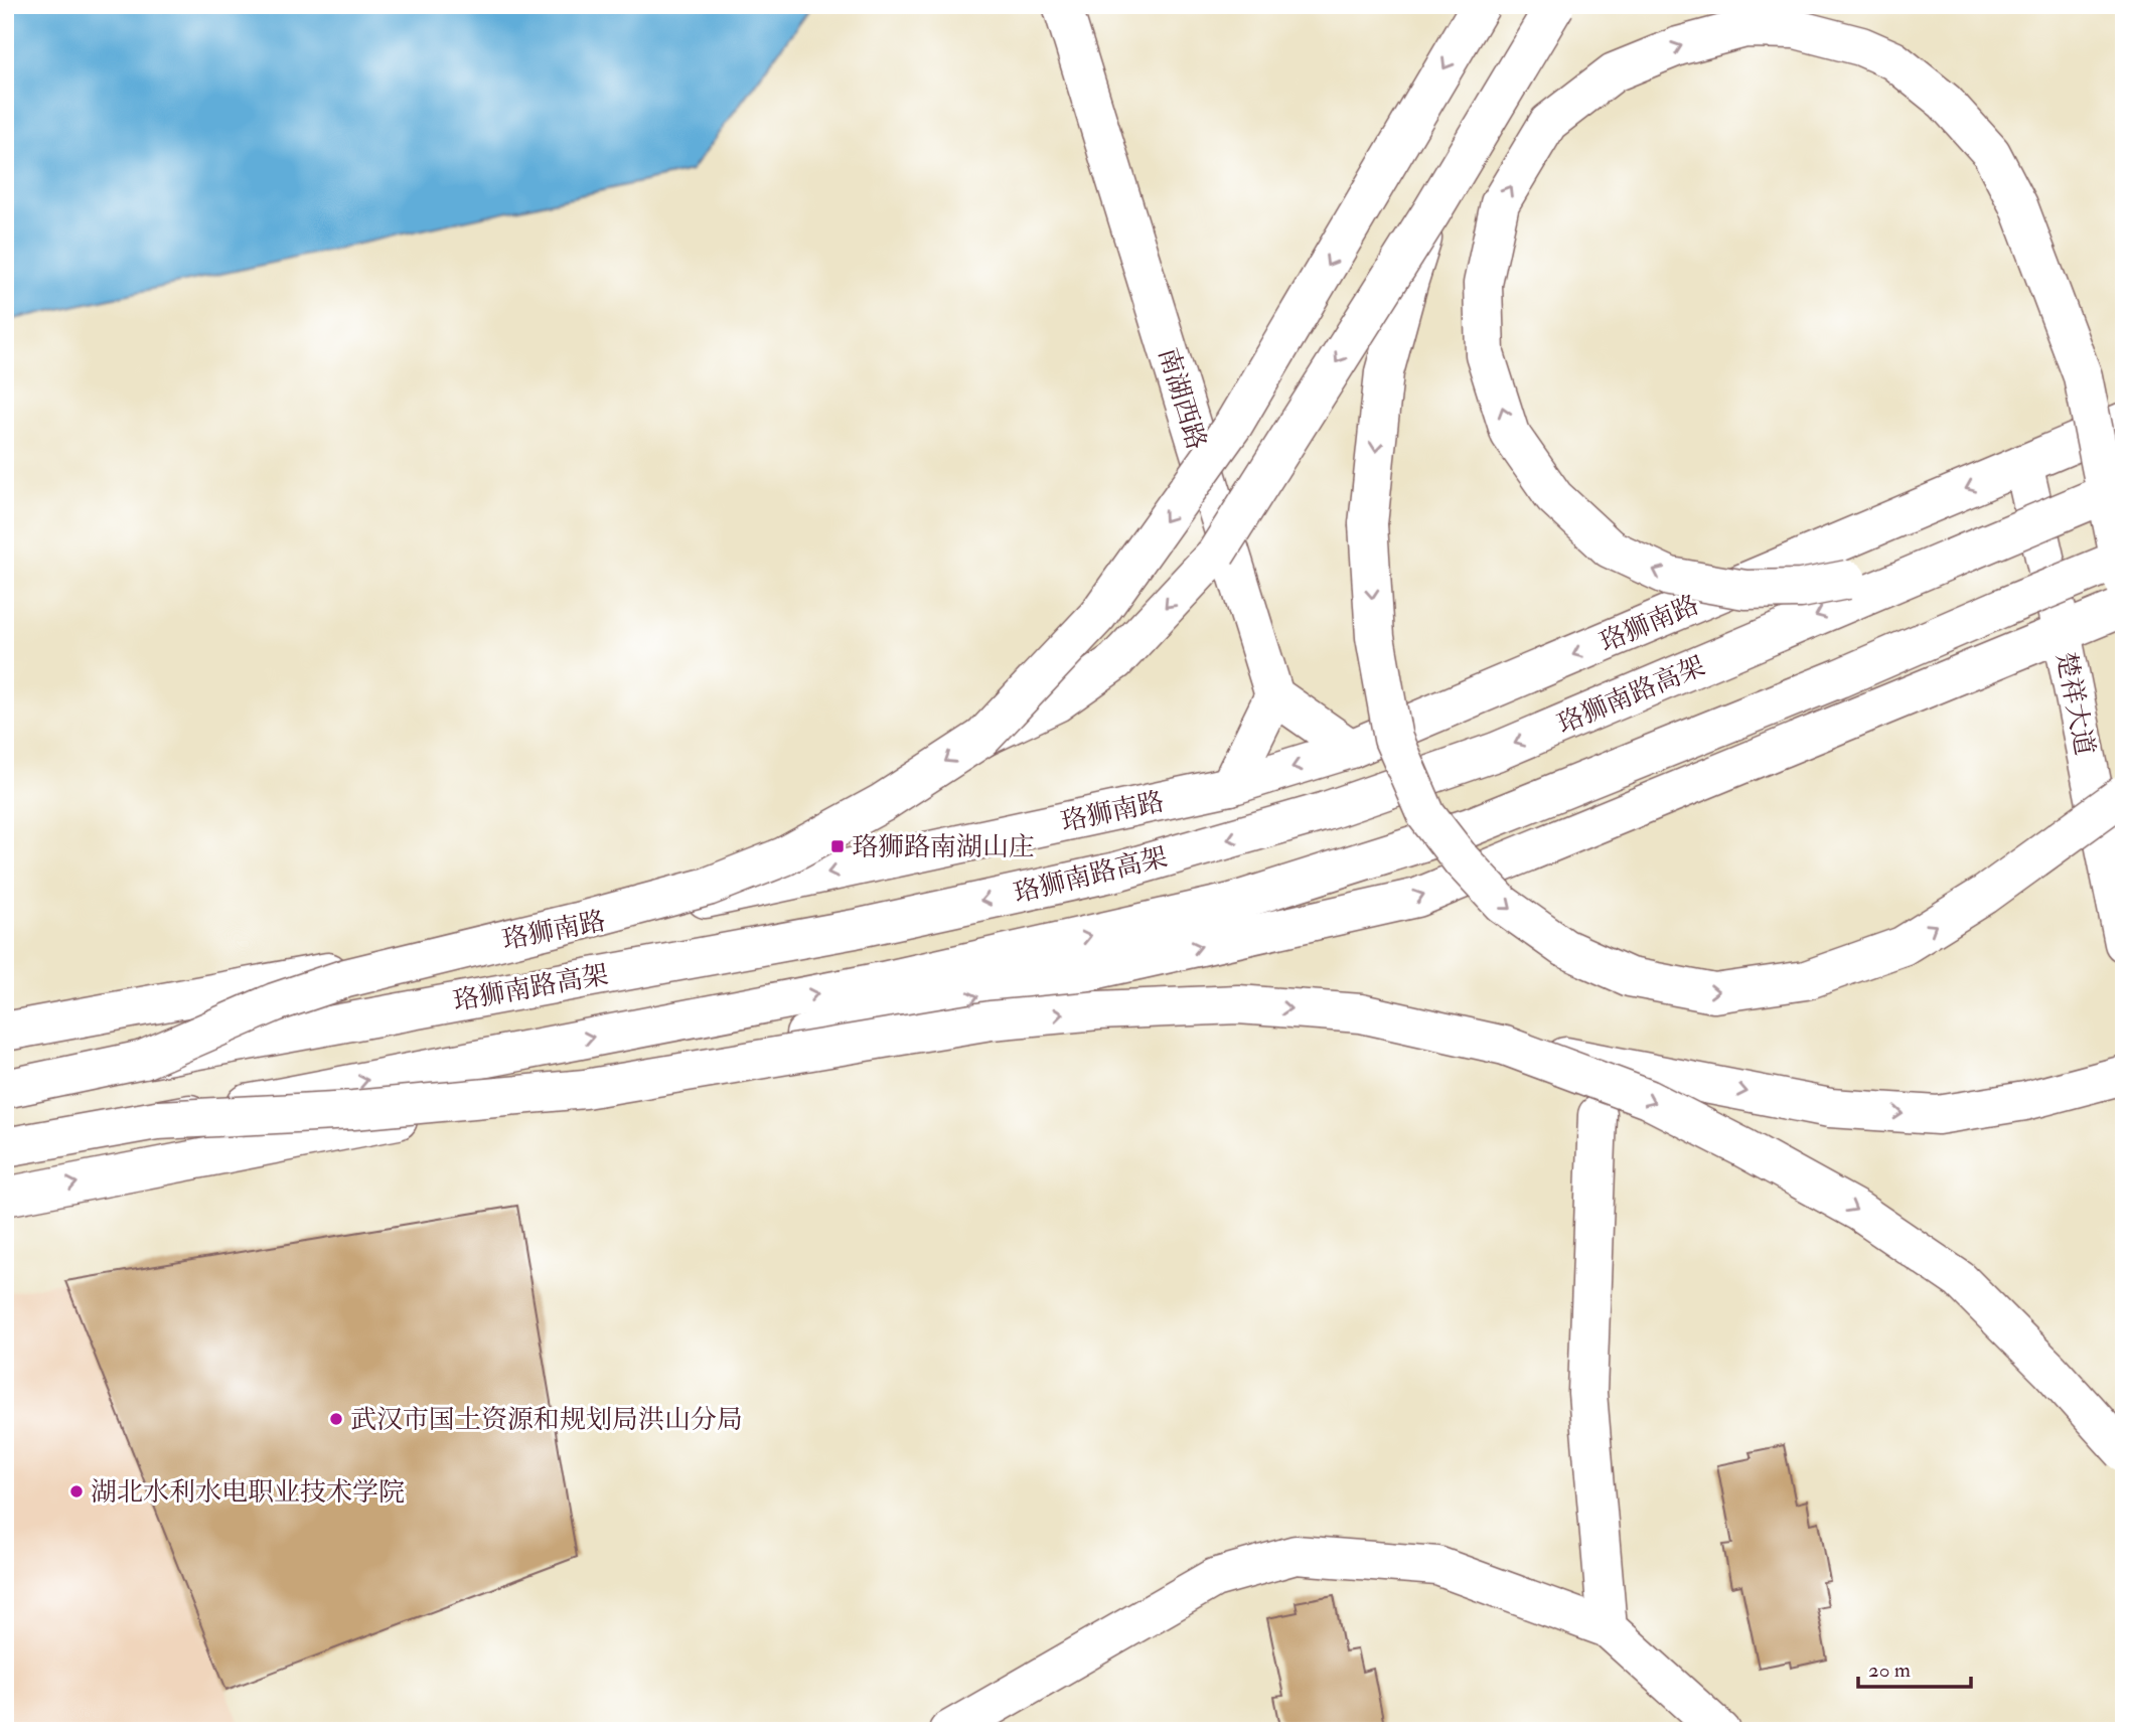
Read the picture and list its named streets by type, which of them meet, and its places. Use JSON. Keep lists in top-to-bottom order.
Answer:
{
  "streets": {
    "main road": [
      "南湖西路",
      "珞狮南路",
      "珞狮南路高架",
      "楚祥大道"
    ]
  },
  "crossings": [
    ["珞狮南路", "楚祥大道"]
  ],
  "places": {
    "transit": ["珞狮路南湖山庄"],
    "other": ["武汉市国土资源和规划局洪山分局", "湖北水利水电职业技术学院"]
  },
  "scale_bar": "20 m"
}
